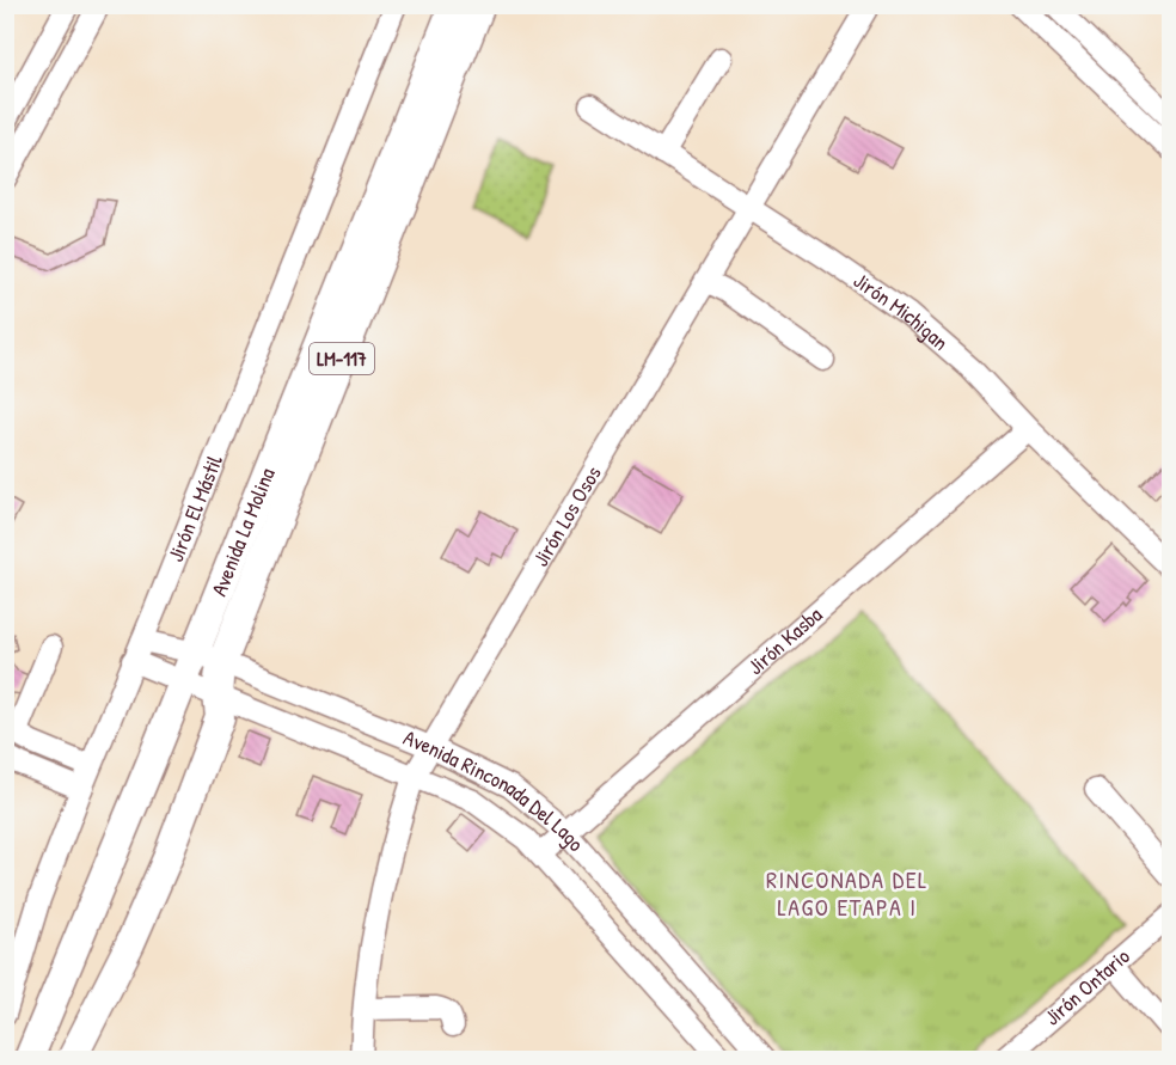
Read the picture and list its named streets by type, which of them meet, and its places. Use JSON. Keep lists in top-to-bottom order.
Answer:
{
  "streets": {
    "main road": ["LM-117", "Avenida La Molina"],
    "street": [
      "Jirón Michigan",
      "Jirón El Mástil",
      "Jirón Los Osos",
      "Jirón Kasba",
      "Avenida Rinconada Del Lago",
      "Jirón Ontario"
    ]
  },
  "crossings": [
    ["Jirón Michigan", "Jirón Los Osos"],
    ["Jirón Michigan", "Jirón Kasba"],
    ["Jirón El Mástil", "Avenida Rinconada Del Lago"],
    ["Jirón Los Osos", "Avenida Rinconada Del Lago"],
    ["Avenida La Molina", "Avenida Rinconada Del Lago"],
    ["Jirón Kasba", "Avenida Rinconada Del Lago"]
  ],
  "districts": ["RINCONADA DEL LAGO ETAPA I"]
}
